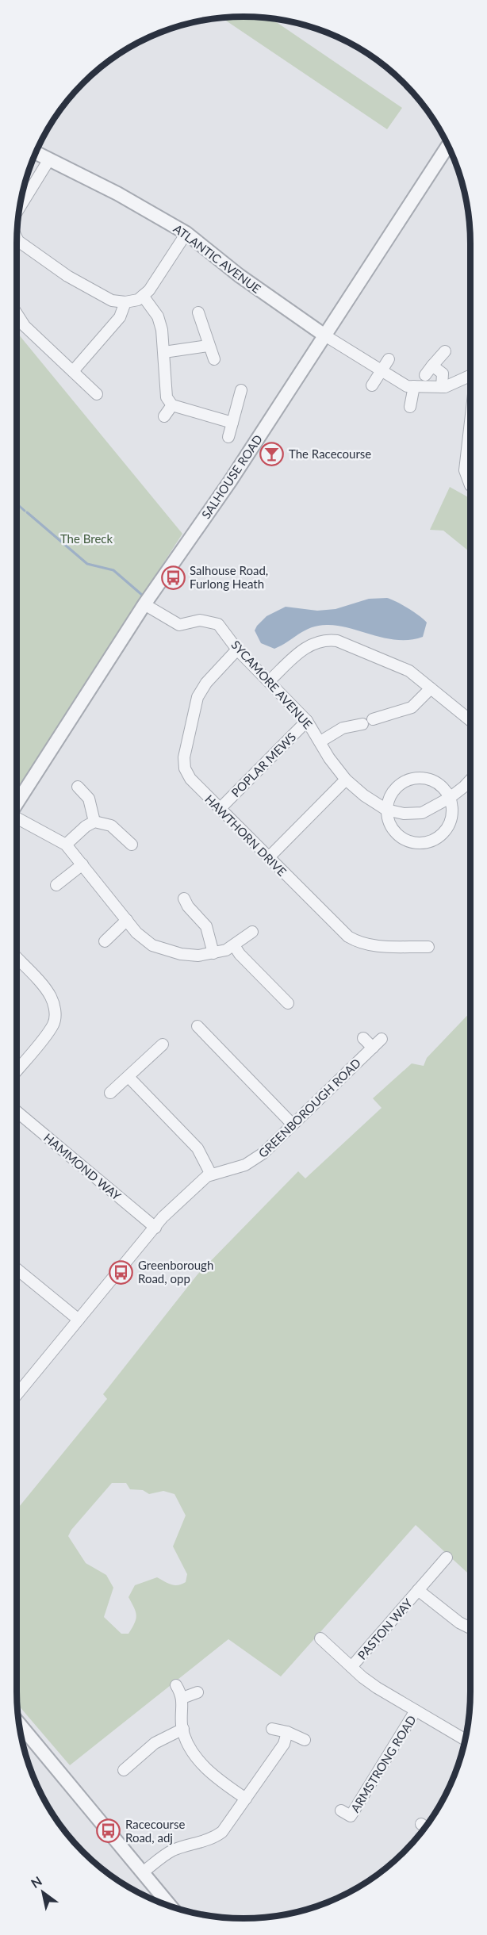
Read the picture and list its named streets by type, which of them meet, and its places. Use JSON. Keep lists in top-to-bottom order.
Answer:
{
  "streets": {
    "street": [
      "ATLANTIC AVENUE",
      "SALHOUSE ROAD",
      "SYCAMORE AVENUE",
      "POPLAR MEWS",
      "HAWTHORN DRIVE",
      "GREENBOROUGH ROAD",
      "HAMMOND WAY",
      "PASTON WAY",
      "ARMSTRONG ROAD"
    ]
  },
  "crossings": [
    ["ATLANTIC AVENUE", "SALHOUSE ROAD"],
    ["SALHOUSE ROAD", "SYCAMORE AVENUE"],
    ["SYCAMORE AVENUE", "POPLAR MEWS"],
    ["SYCAMORE AVENUE", "HAWTHORN DRIVE"],
    ["POPLAR MEWS", "HAWTHORN DRIVE"],
    ["GREENBOROUGH ROAD", "HAMMOND WAY"],
    ["PASTON WAY", "ARMSTRONG ROAD"]
  ],
  "parks": ["The Breck"],
  "places": {
    "bar": ["The Racecourse"],
    "bus stop": ["Salhouse Road, Furlong Heath", "Greenborough Road, opp", "Racecourse Road, adj"]
  },
  "north": "top left"
}
